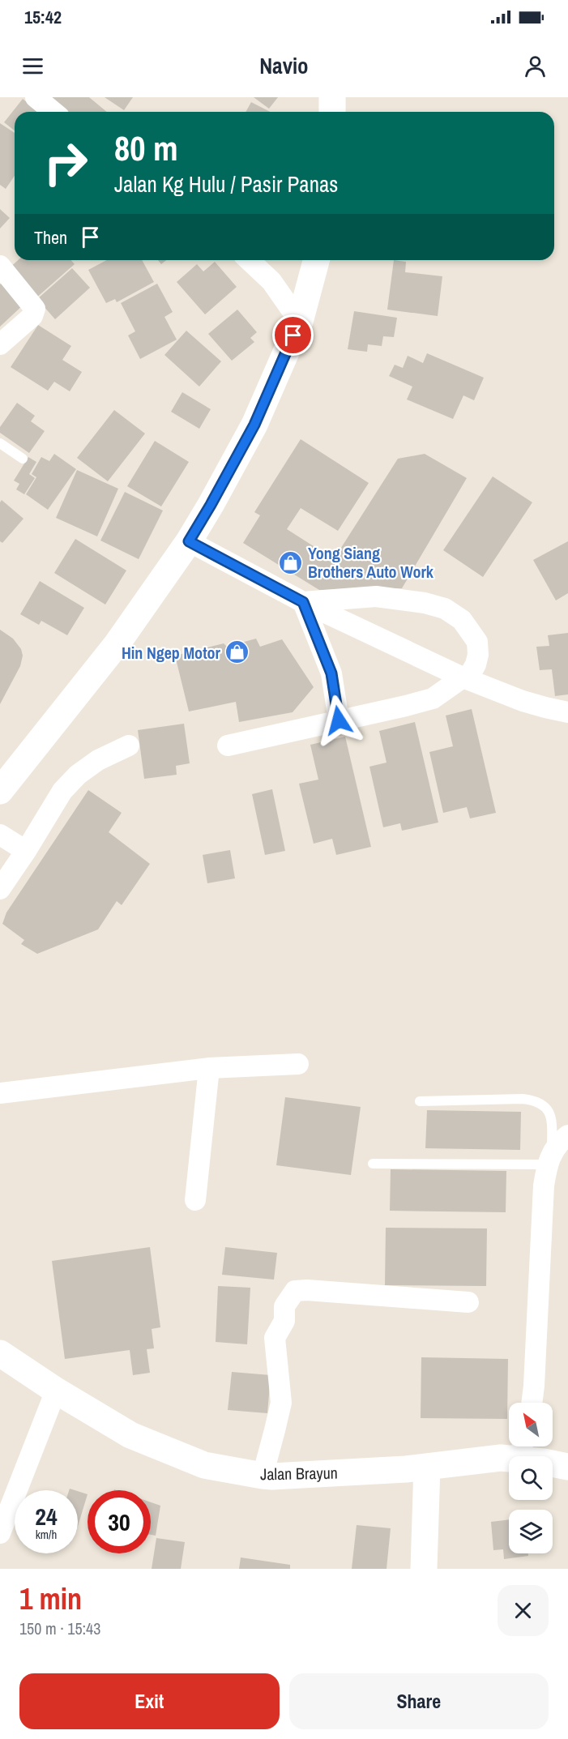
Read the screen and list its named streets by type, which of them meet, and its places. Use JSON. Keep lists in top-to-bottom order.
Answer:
{
  "streets": {
    "main road": ["Jalan Brayun"]
  },
  "places": {
    "shop": ["Yong Siang Brothers Auto Work", "Hin Ngep Motor"]
  },
  "north": "top left",
  "page": {
    "status": "15:42",
    "header": "Navio",
    "turn": ["80 m", "Jalan Kg Hulu / Pasir Panas"],
    "then": "Then",
    "speed": "24 km/h",
    "limit": "30",
    "heading": ["1 min", "150 m · 15:43"],
    "buttons": ["Exit", "Share"]
  }
}
